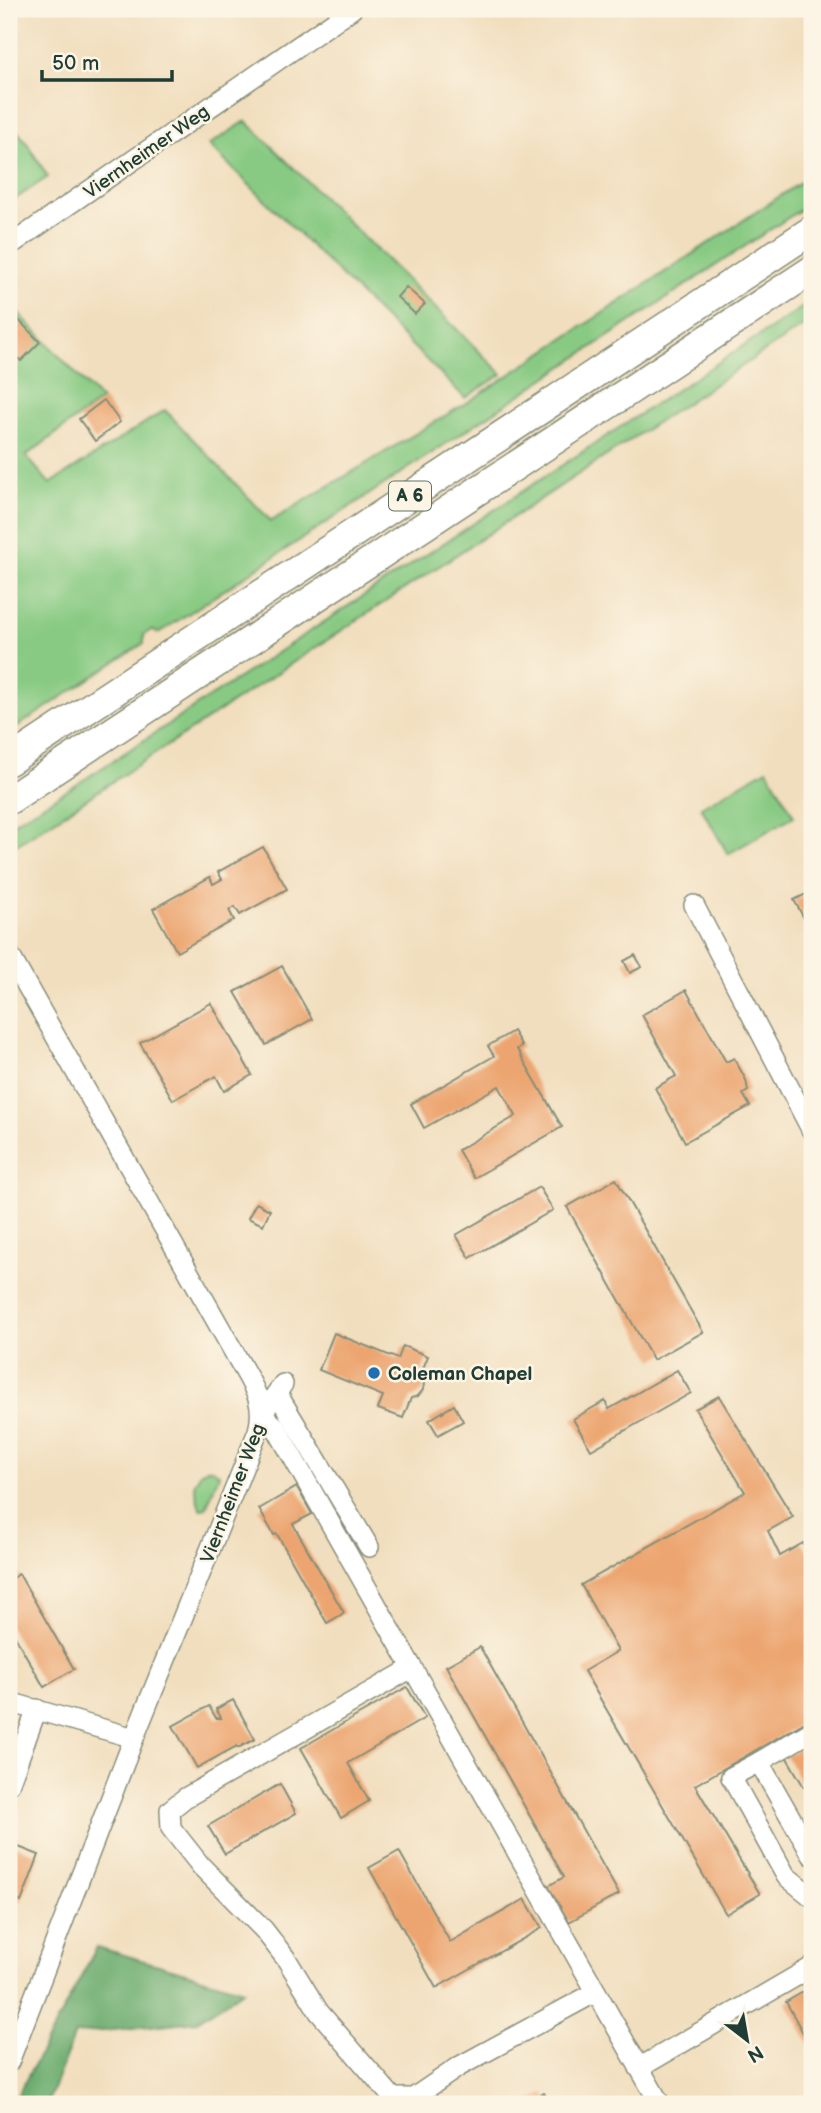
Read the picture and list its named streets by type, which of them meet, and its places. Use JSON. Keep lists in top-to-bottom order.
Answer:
{
  "streets": {
    "highway": ["A 6"],
    "street": ["Viernheimer Weg"]
  },
  "places": ["Coleman Chapel"],
  "scale_bar": "50 m",
  "north": "bottom right"
}
